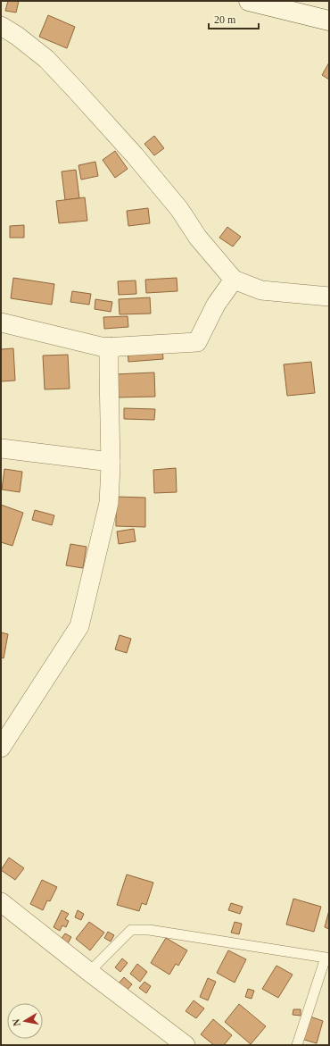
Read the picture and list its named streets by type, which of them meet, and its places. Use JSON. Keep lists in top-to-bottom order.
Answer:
{
  "scale_bar": "20 m",
  "north": "left"
}
